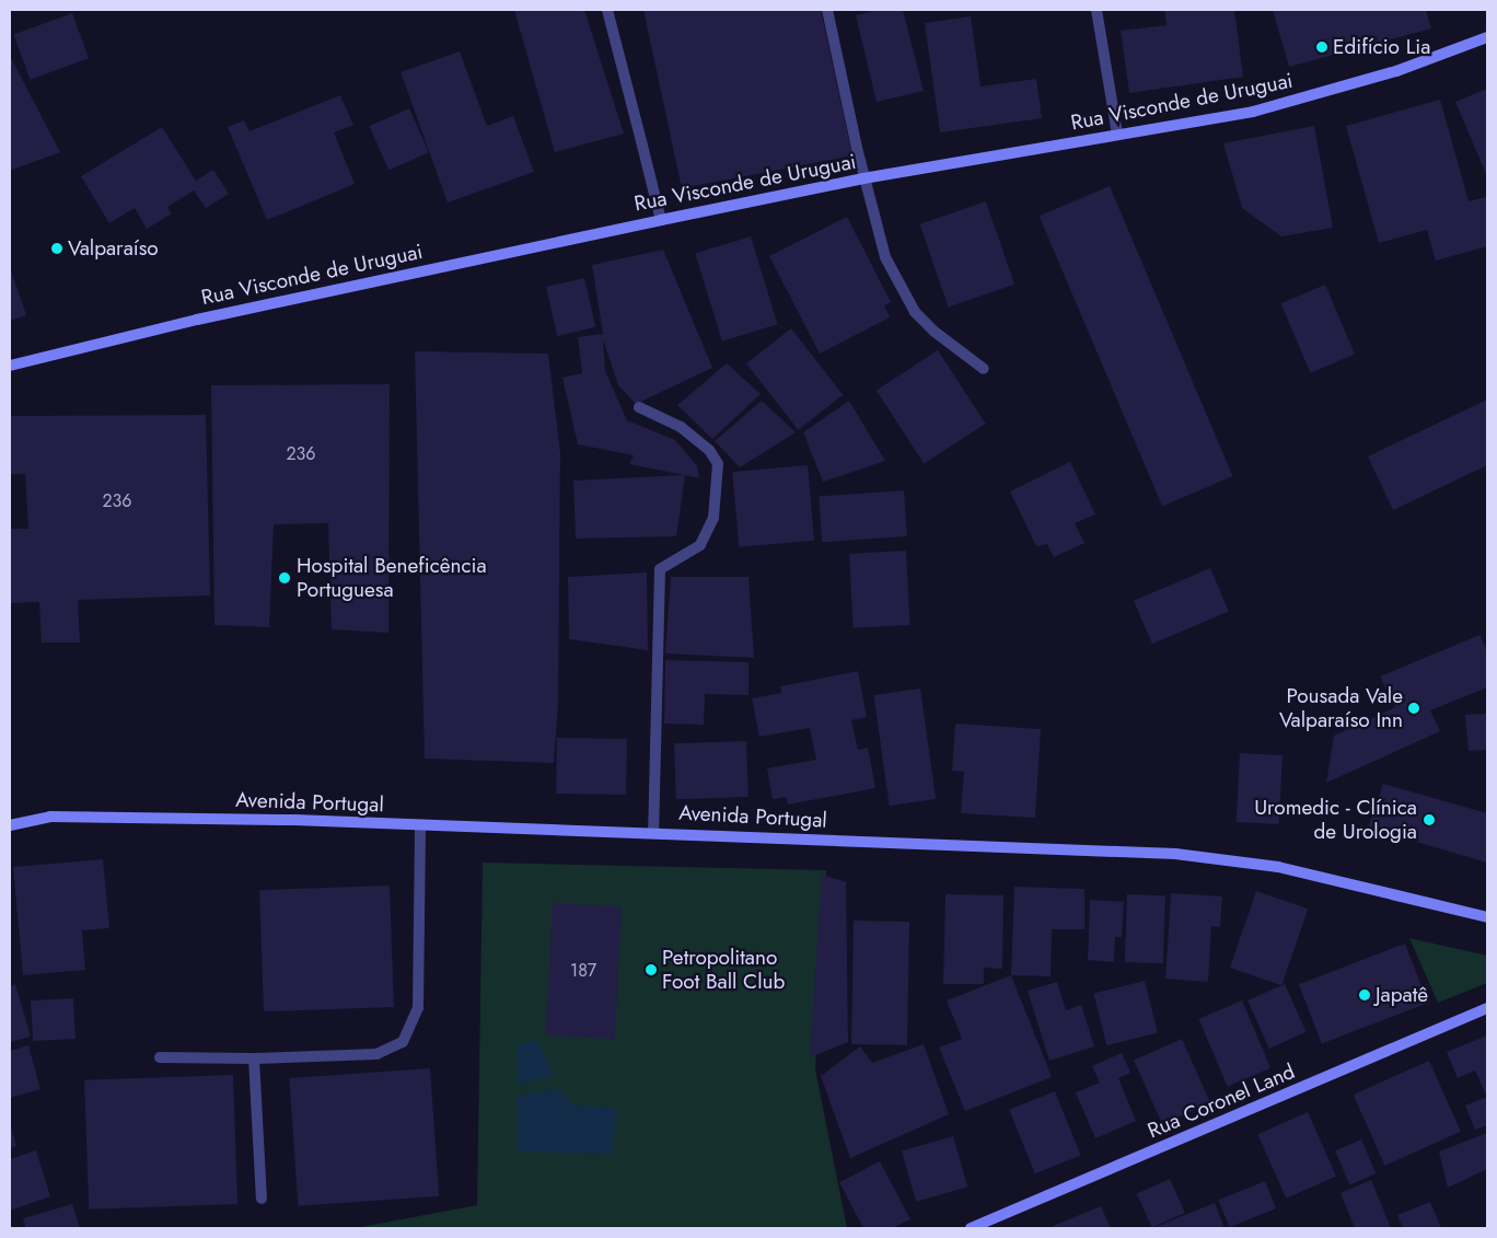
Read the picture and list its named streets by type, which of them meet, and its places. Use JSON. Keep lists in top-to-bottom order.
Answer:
{
  "streets": {
    "street": ["Rua Visconde de Uruguai", "Avenida Portugal", "Rua Coronel Land"]
  },
  "places": [
    "Edifício Lia",
    "Valparaíso",
    "Hospital Beneficência Portuguesa",
    "Pousada Vale Valparaíso Inn",
    "Uromedic - Clínica de Urologia",
    "Petropolitano Foot Ball Club",
    "Japatê"
  ],
  "house_numbers": ["236", "236", "187"]
}
